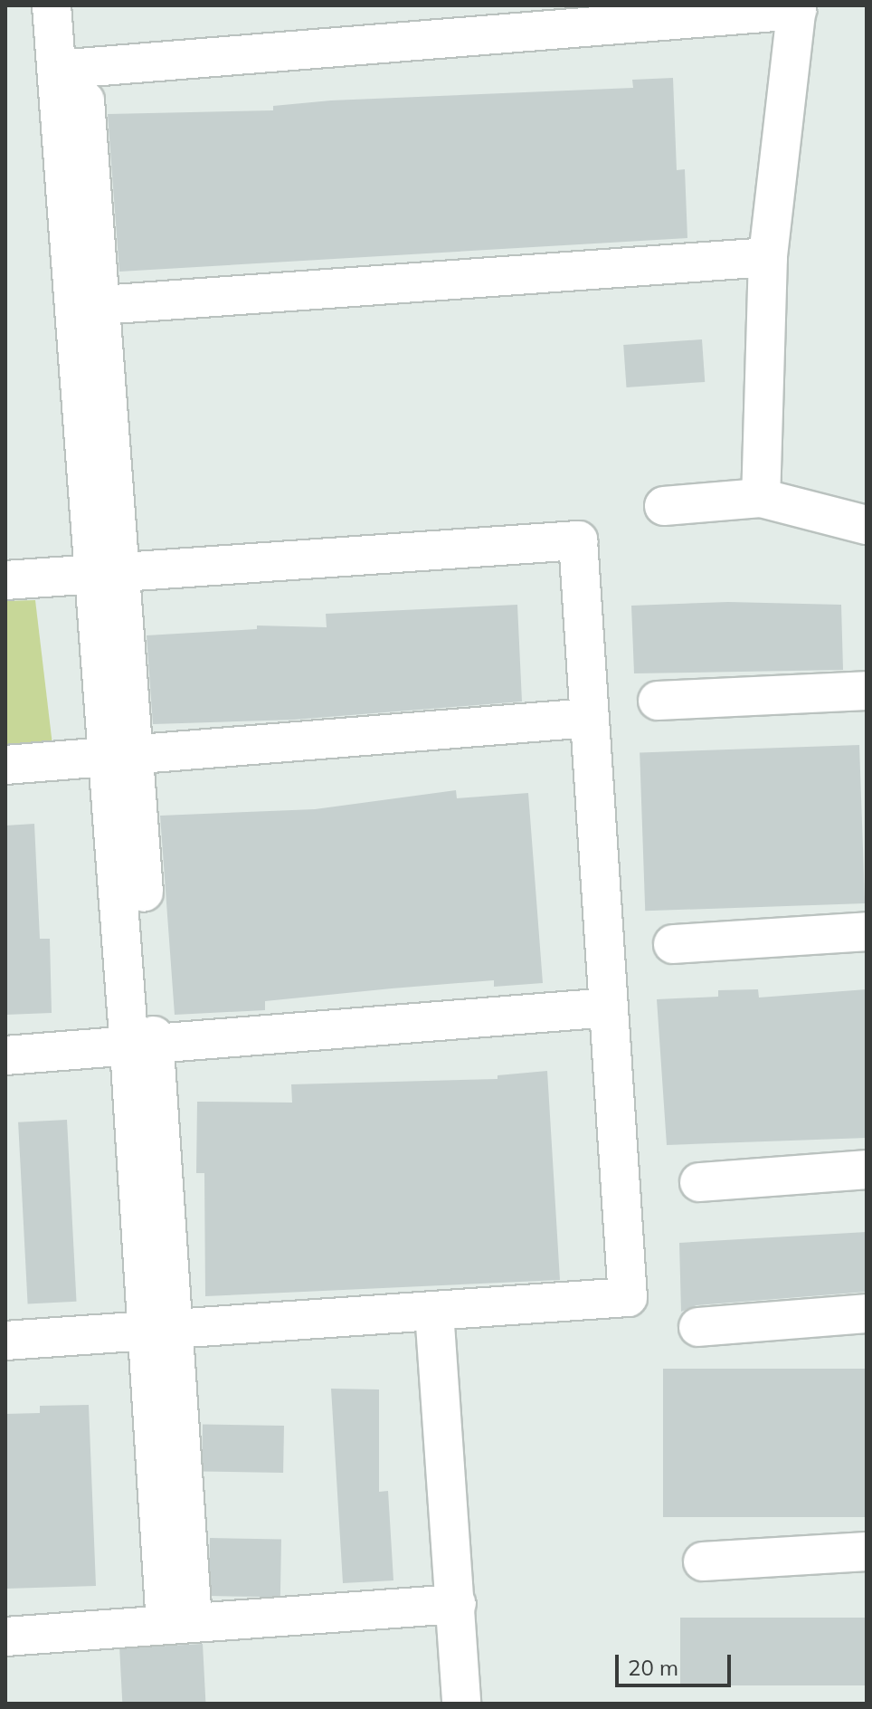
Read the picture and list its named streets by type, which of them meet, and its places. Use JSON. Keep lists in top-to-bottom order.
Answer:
{
  "scale_bar": "20 m"
}
